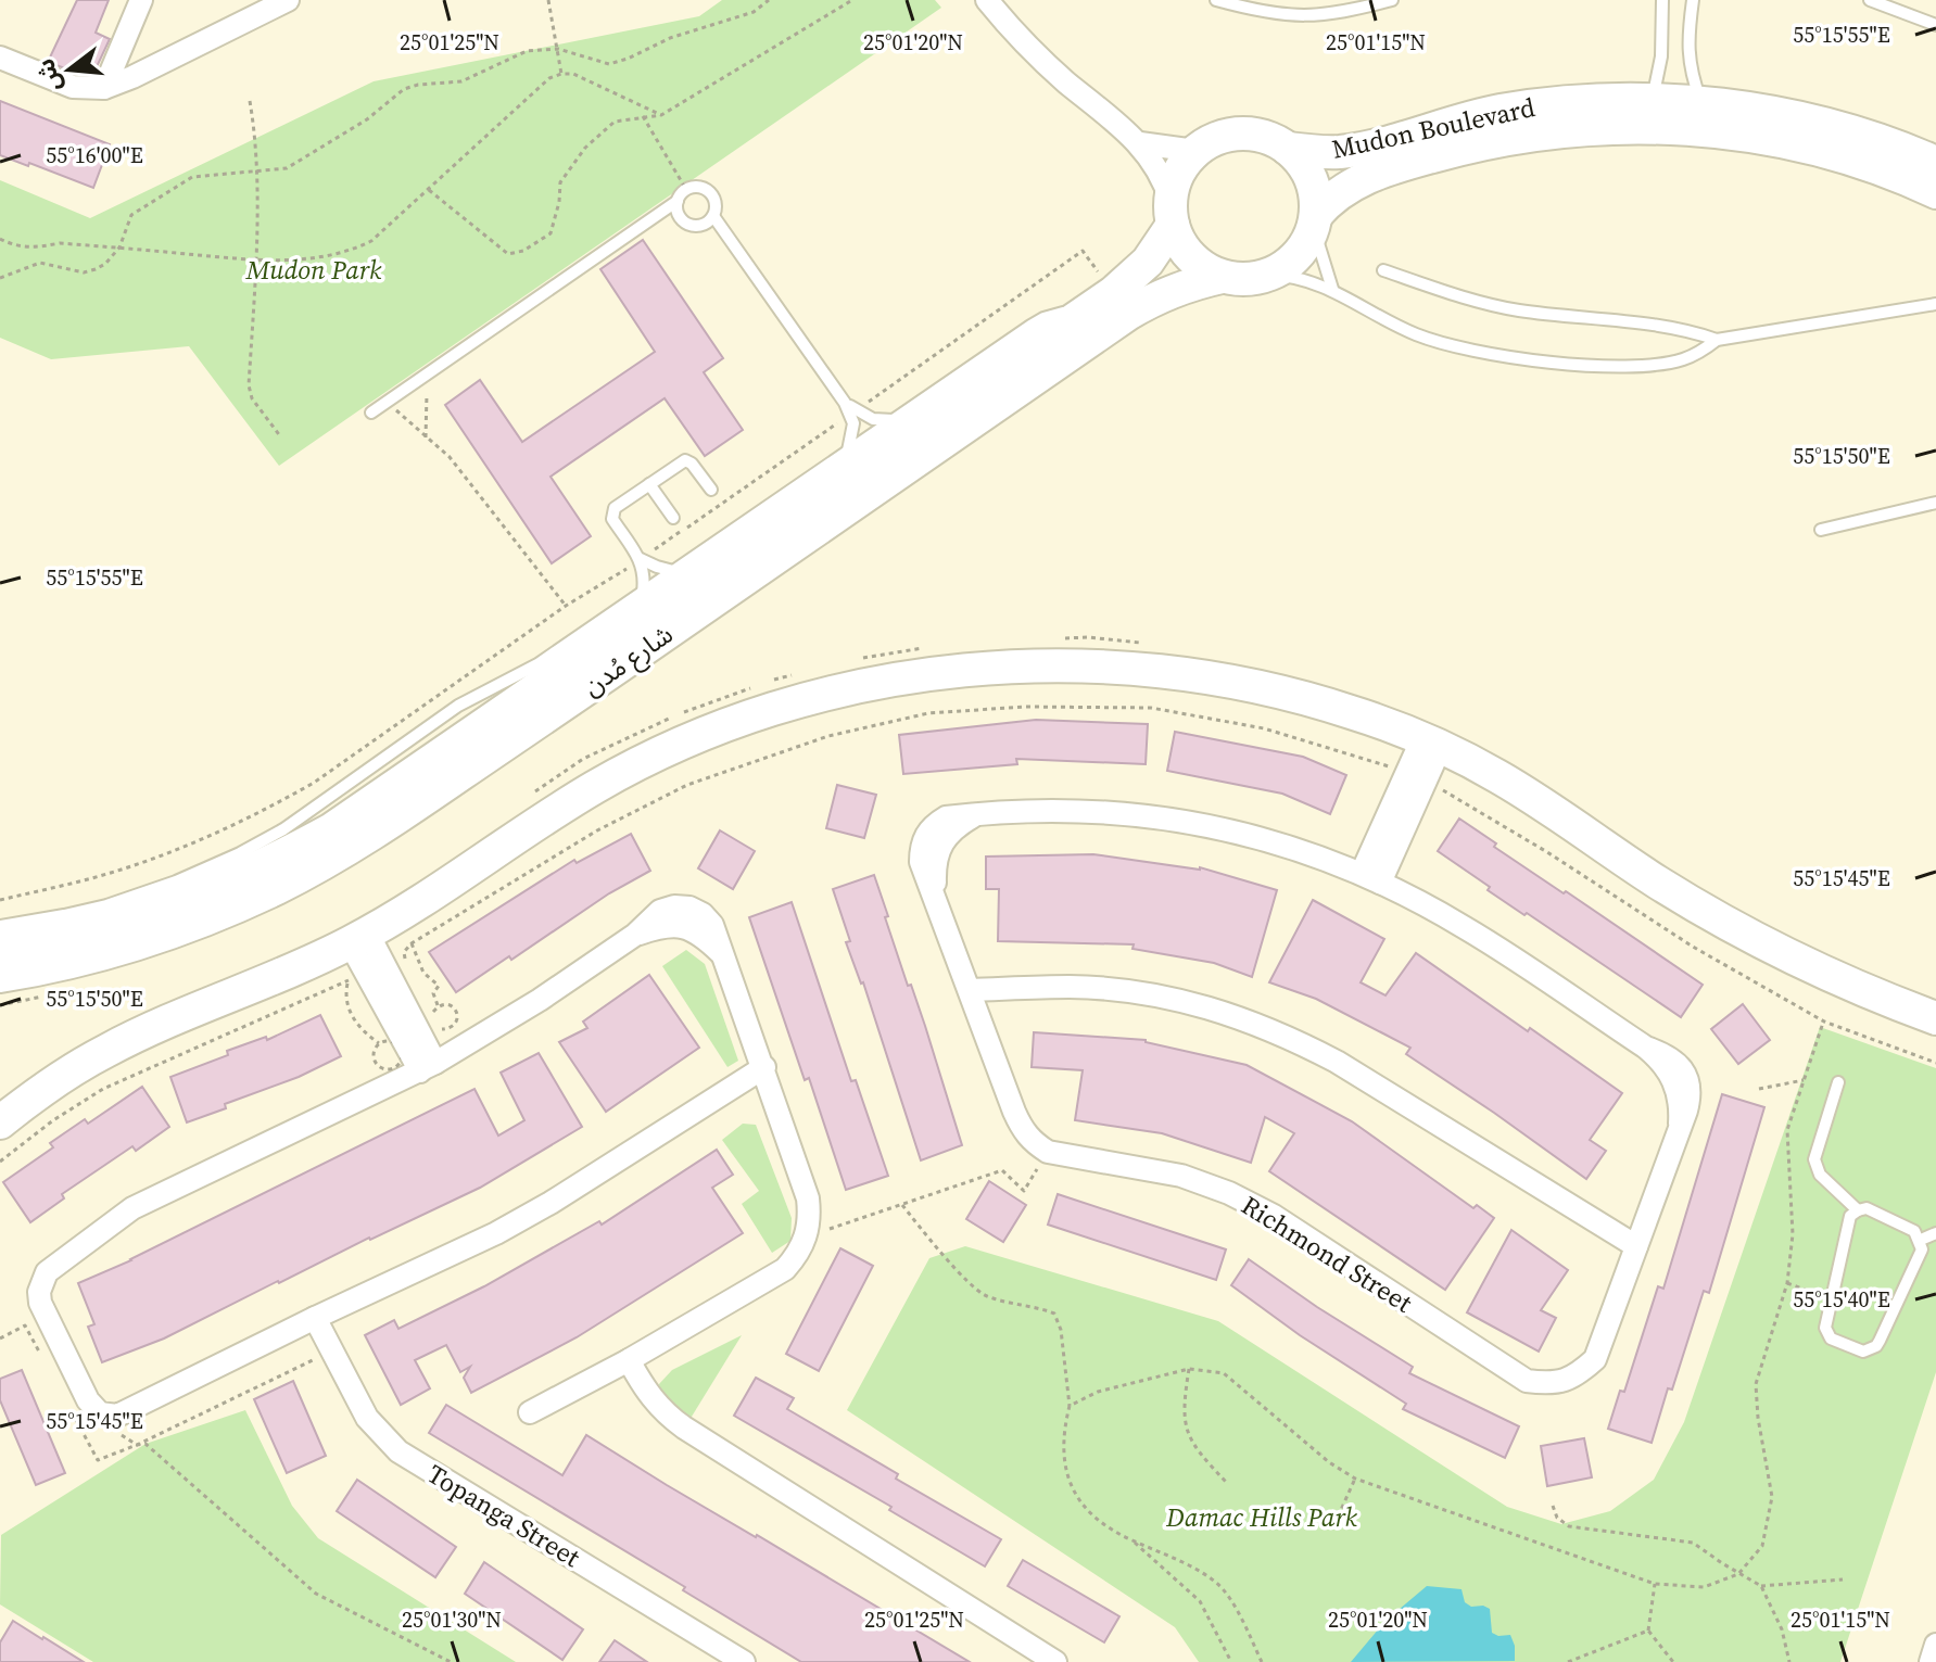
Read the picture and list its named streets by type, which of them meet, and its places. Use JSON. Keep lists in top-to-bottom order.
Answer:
{
  "streets": {
    "street": [
      "Mudon Boulevard",
      "شارع مُدن",
      "Richmond Street",
      "Topanga Street"
    ]
  },
  "crossings": [
    ["Mudon Boulevard", "شارع مُدن"]
  ],
  "parks": ["Mudon Park", "Damac Hills Park"],
  "north": "left",
  "coordinates": [
    "55°15'55\"E",
    "25°01'25\"N",
    "25°01'20\"N",
    "25°01'15\"N",
    "55°16'00\"E",
    "55°15'50\"E",
    "55°15'45\"E",
    "55°15'40\"E",
    "25°01'30\"N"
  ]
}
